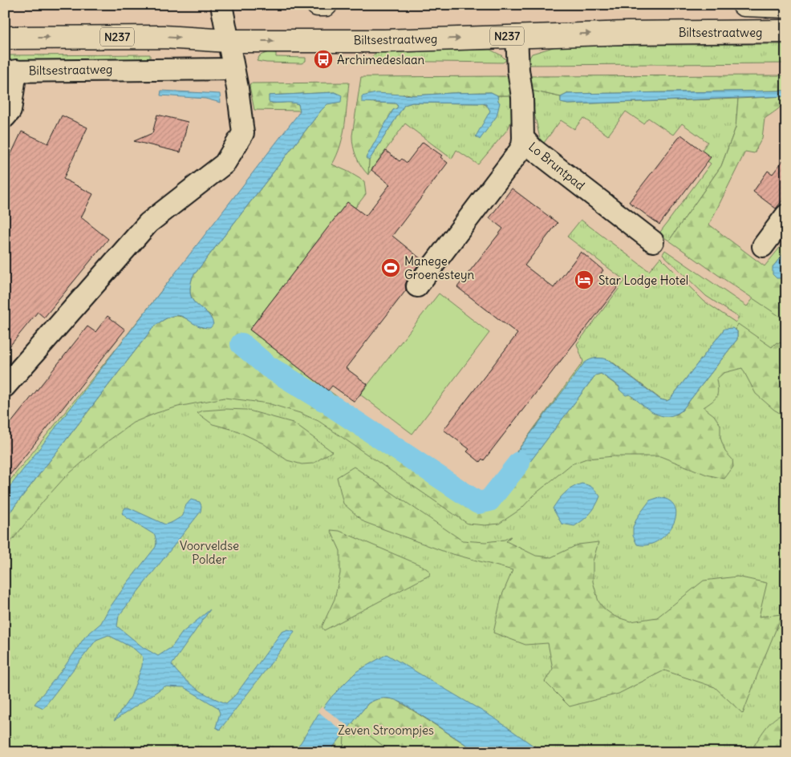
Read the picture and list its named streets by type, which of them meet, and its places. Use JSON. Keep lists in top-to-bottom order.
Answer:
{
  "streets": {
    "main road": ["Biltsestraatweg", "N237"],
    "street": ["Lo Bruntpad"]
  },
  "crossings": [
    ["Biltsestraatweg", "Lo Bruntpad"]
  ],
  "one_way": ["Biltsestraatweg"],
  "parks": ["Voorveldse Polder", "Zeven Stroompjes"],
  "places": {
    "bus stop": ["Archimedeslaan"],
    "sports": ["Manege Groenesteyn"],
    "hotel": ["Star Lodge Hotel"]
  }
}
